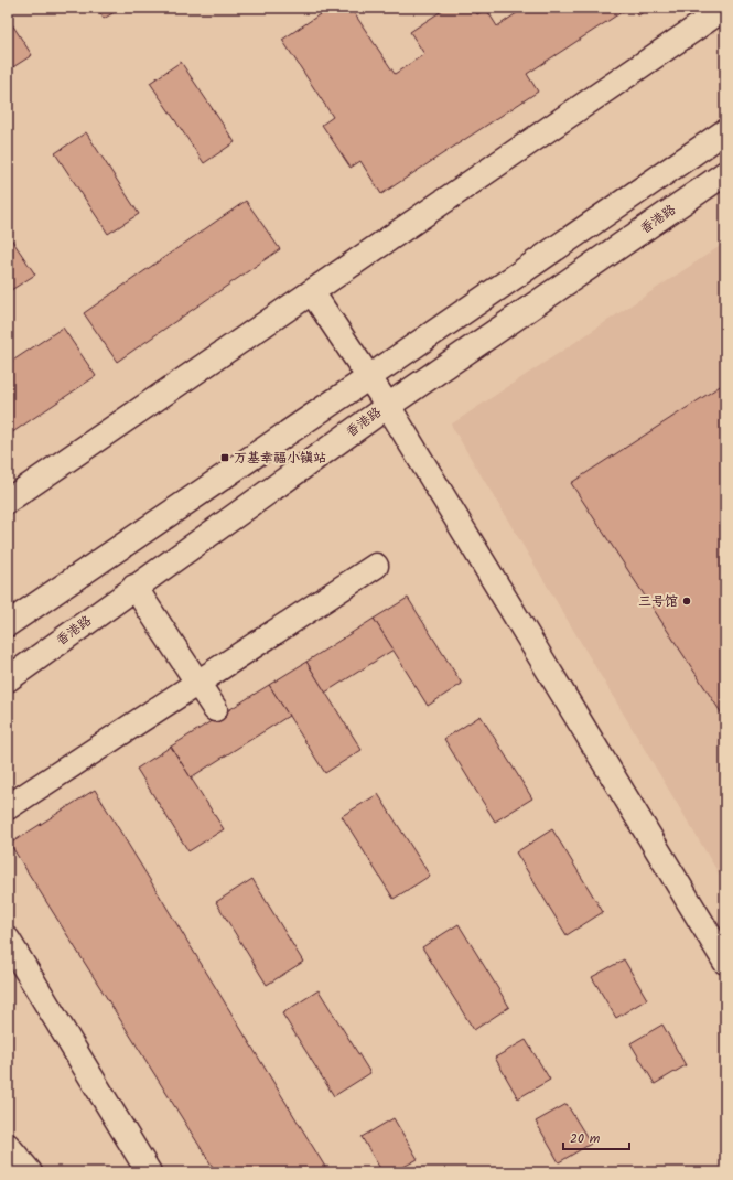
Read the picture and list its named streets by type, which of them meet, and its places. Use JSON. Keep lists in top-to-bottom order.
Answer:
{
  "streets": {
    "main road": ["香港路"]
  },
  "places": {
    "transit": ["万基幸福小镇站"],
    "other": ["三号馆"]
  },
  "scale_bar": "20 m"
}
